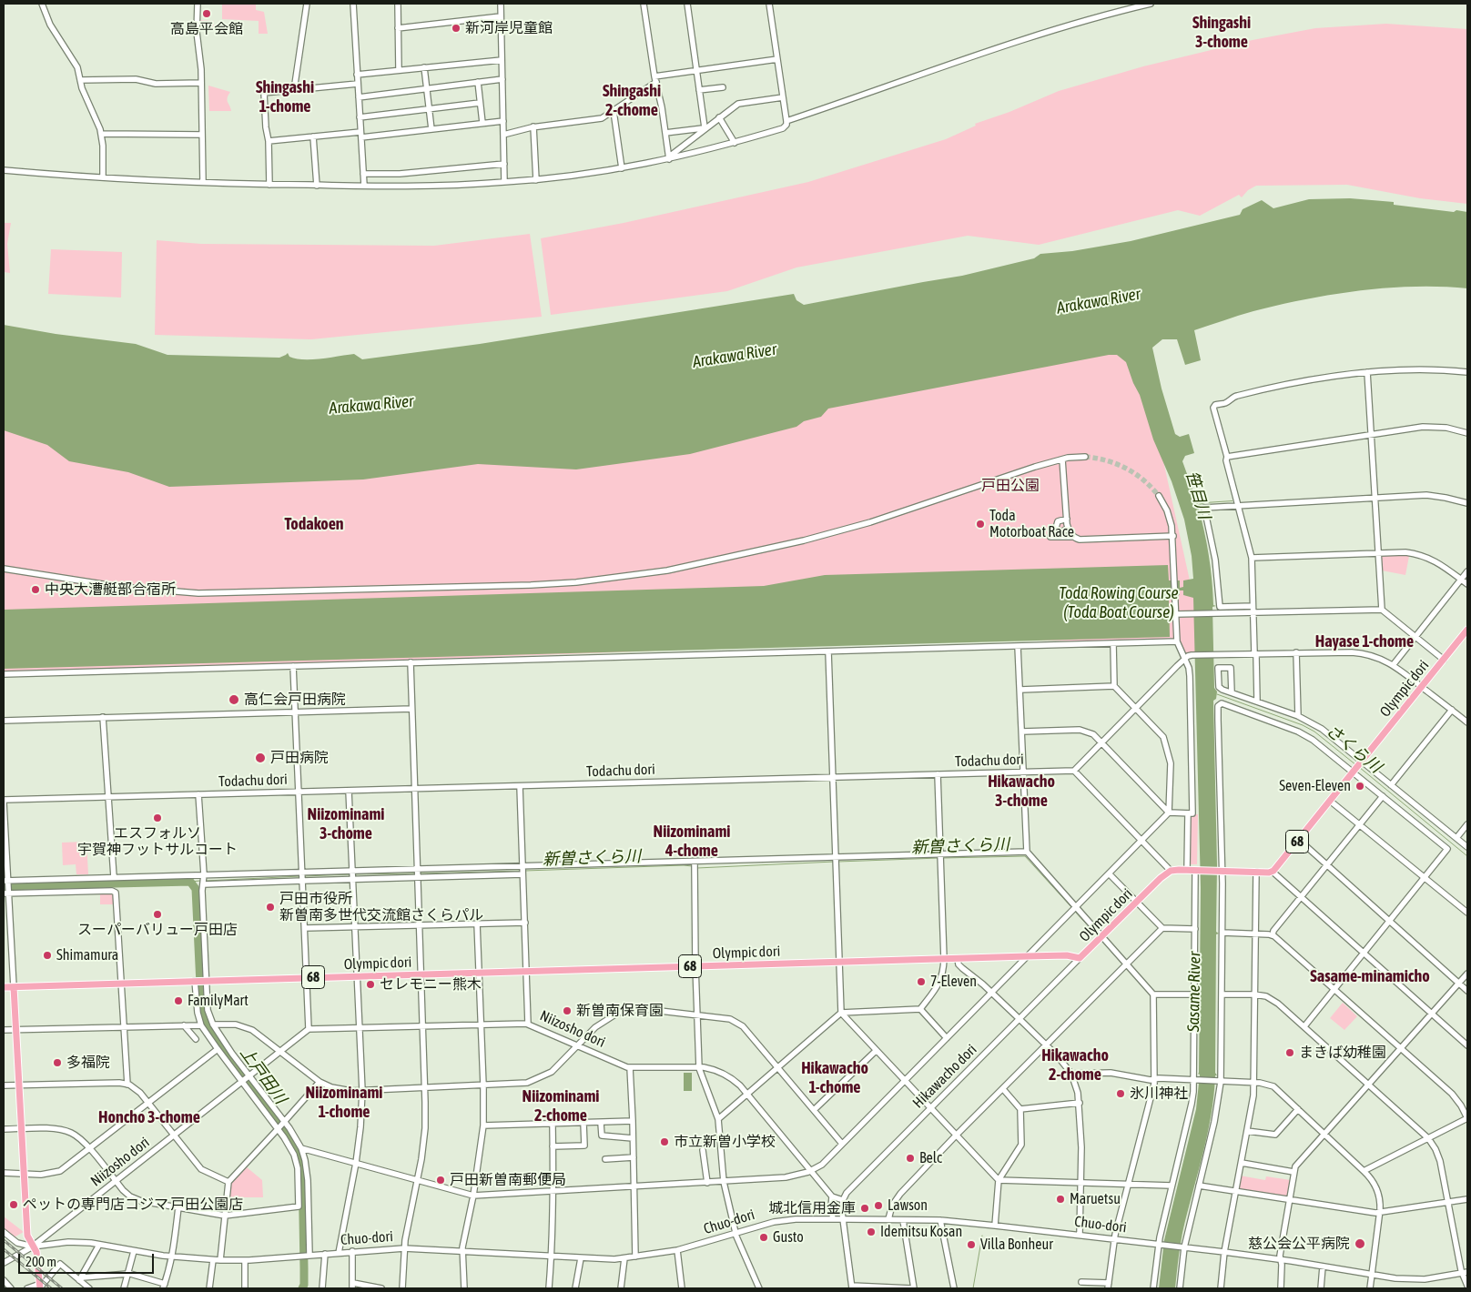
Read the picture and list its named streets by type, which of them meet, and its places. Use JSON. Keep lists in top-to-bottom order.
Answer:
{
  "streets": {
    "main road": ["Olympic dori", "68"],
    "street": [
      "Todachu dori",
      "Niizosho dori",
      "Hikawacho dori",
      "Chuo-dori"
    ]
  },
  "crossings": [
    ["Olympic dori", "68"],
    ["Olympic dori", "Hikawacho dori"],
    ["Niizosho dori", "Chuo-dori"]
  ],
  "districts": [
    "Shingashi 3-chome",
    "Shingashi 1-chome",
    "Shingashi 2-chome",
    "Todakoen",
    "Hayase 1-chome",
    "Hikawacho 3-chome",
    "Niizominami 3-chome",
    "Niizominami 4-chome",
    "Sasame-minamicho",
    "Hikawacho 2-chome",
    "Hikawacho 1-chome",
    "Niizominami 1-chome",
    "Niizominami 2-chome",
    "Honcho 3-chome"
  ],
  "water": [
    "Arakawa River",
    "笹目川",
    "Toda Rowing Course (Toda Boat Course)",
    "さくら川",
    "新曽さくら川",
    "Sasame River",
    "上戸田川"
  ],
  "parks": ["戸田公園"],
  "places": [
    "高島平会館",
    "新河岸児童館",
    "Toda Motorboat Race",
    "中央大漕艇部合宿所",
    "高仁会戸田病院",
    "戸田病院",
    "Seven-Eleven",
    "エスフォルソ 宇賀神フットサルコート",
    "戸田市役所 新曽南多世代交流館さくらパル",
    "スーパーバリュー戸田店",
    "Shimamura",
    "7-Eleven",
    "セレモニー熊木",
    "FamilyMart",
    "新曽南保育園",
    "まきば幼稚園",
    "多福院",
    "氷川神社",
    "市立新曽小学校",
    "Belc",
    "戸田新曽南郵便局",
    "Maruetsu",
    "ペットの専門店コジマ 戸田公園店",
    "Lawson",
    "城北信用金庫",
    "Idemitsu Kosan",
    "Gusto",
    "慈公会公平病院",
    "Villa Bonheur"
  ],
  "scale_bar": "200 m"
}
